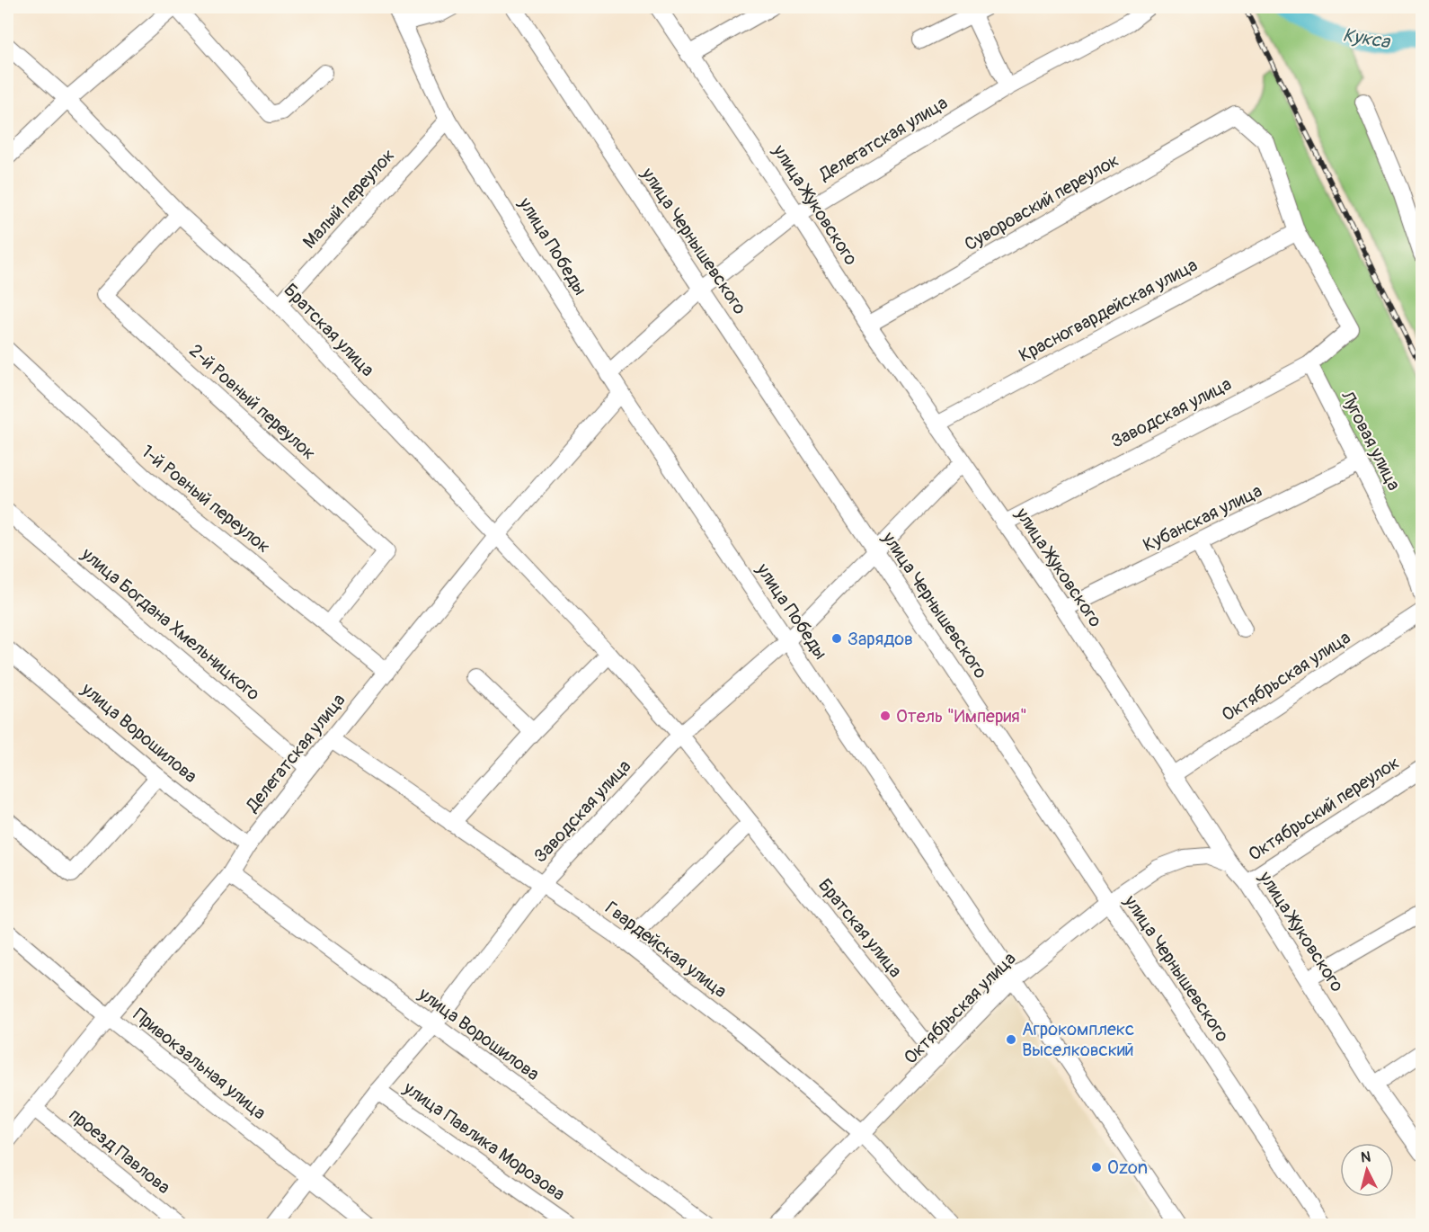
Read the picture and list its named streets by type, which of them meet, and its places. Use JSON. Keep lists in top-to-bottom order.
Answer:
{
  "streets": {
    "street": [
      "Делегатская улица",
      "Малый переулок",
      "Суворовский переулок",
      "улица Жуковского",
      "улица Чернышевского",
      "улица Победы",
      "Красногвардейская улица",
      "Братская улица",
      "2-й Ровный переулок",
      "Заводская улица",
      "Луговая улица",
      "1-й Ровный переулок",
      "Кубанская улица",
      "улица Богдана Хмельницкого",
      "Октябрьская улица",
      "улица Ворошилова",
      "Октябрьский переулок",
      "Гвардейская улица",
      "Привокзальная улица",
      "улица Павлика Морозова",
      "проезд Павлова"
    ]
  },
  "crossings": [
    ["Делегатская улица", "улица Жуковского"],
    ["Делегатская улица", "улица Чернышевского"],
    ["Делегатская улица", "улица Победы"],
    ["Делегатская улица", "Братская улица"],
    ["Делегатская улица", "1-й Ровный переулок"],
    ["Делегатская улица", "улица Богдана Хмельницкого"],
    ["Делегатская улица", "улица Ворошилова"],
    ["Делегатская улица", "Гвардейская улица"],
    ["Делегатская улица", "Привокзальная улица"],
    ["Делегатская улица", "проезд Павлова"],
    ["Малый переулок", "улица Победы"],
    ["Малый переулок", "Братская улица"],
    ["Суворовский переулок", "улица Жуковского"],
    ["Суворовский переулок", "Красногвардейская улица"],
    ["Суворовский переулок", "Заводская улица"],
    ["улица Жуковского", "Красногвардейская улица"],
    ["улица Жуковского", "Заводская улица"],
    ["улица Жуковского", "Кубанская улица"],
    ["улица Жуковского", "Октябрьская улица"],
    ["улица Жуковского", "Октябрьский переулок"],
    ["улица Чернышевского", "Заводская улица"],
    ["улица Чернышевского", "Октябрьская улица"],
    ["улица Победы", "Заводская улица"],
    ["улица Победы", "Октябрьская улица"],
    ["Красногвардейская улица", "Заводская улица"],
    ["Братская улица", "2-й Ровный переулок"],
    ["Братская улица", "Заводская улица"],
    ["Братская улица", "Октябрьская улица"],
    ["2-й Ровный переулок", "1-й Ровный переулок"],
    ["Заводская улица", "Луговая улица"],
    ["Заводская улица", "улица Ворошилова"],
    ["Заводская улица", "Гвардейская улица"],
    ["Заводская улица", "Привокзальная улица"],
    ["Заводская улица", "улица Павлика Морозова"],
    ["Луговая улица", "Кубанская улица"],
    ["Октябрьская улица", "Гвардейская улица"]
  ],
  "water": ["Кукса"],
  "places": [
    "Зарядов",
    "Отель \"Империя\"",
    "Агрокомплекс Выселковский",
    "Ozon"
  ],
  "north": "top"
}
